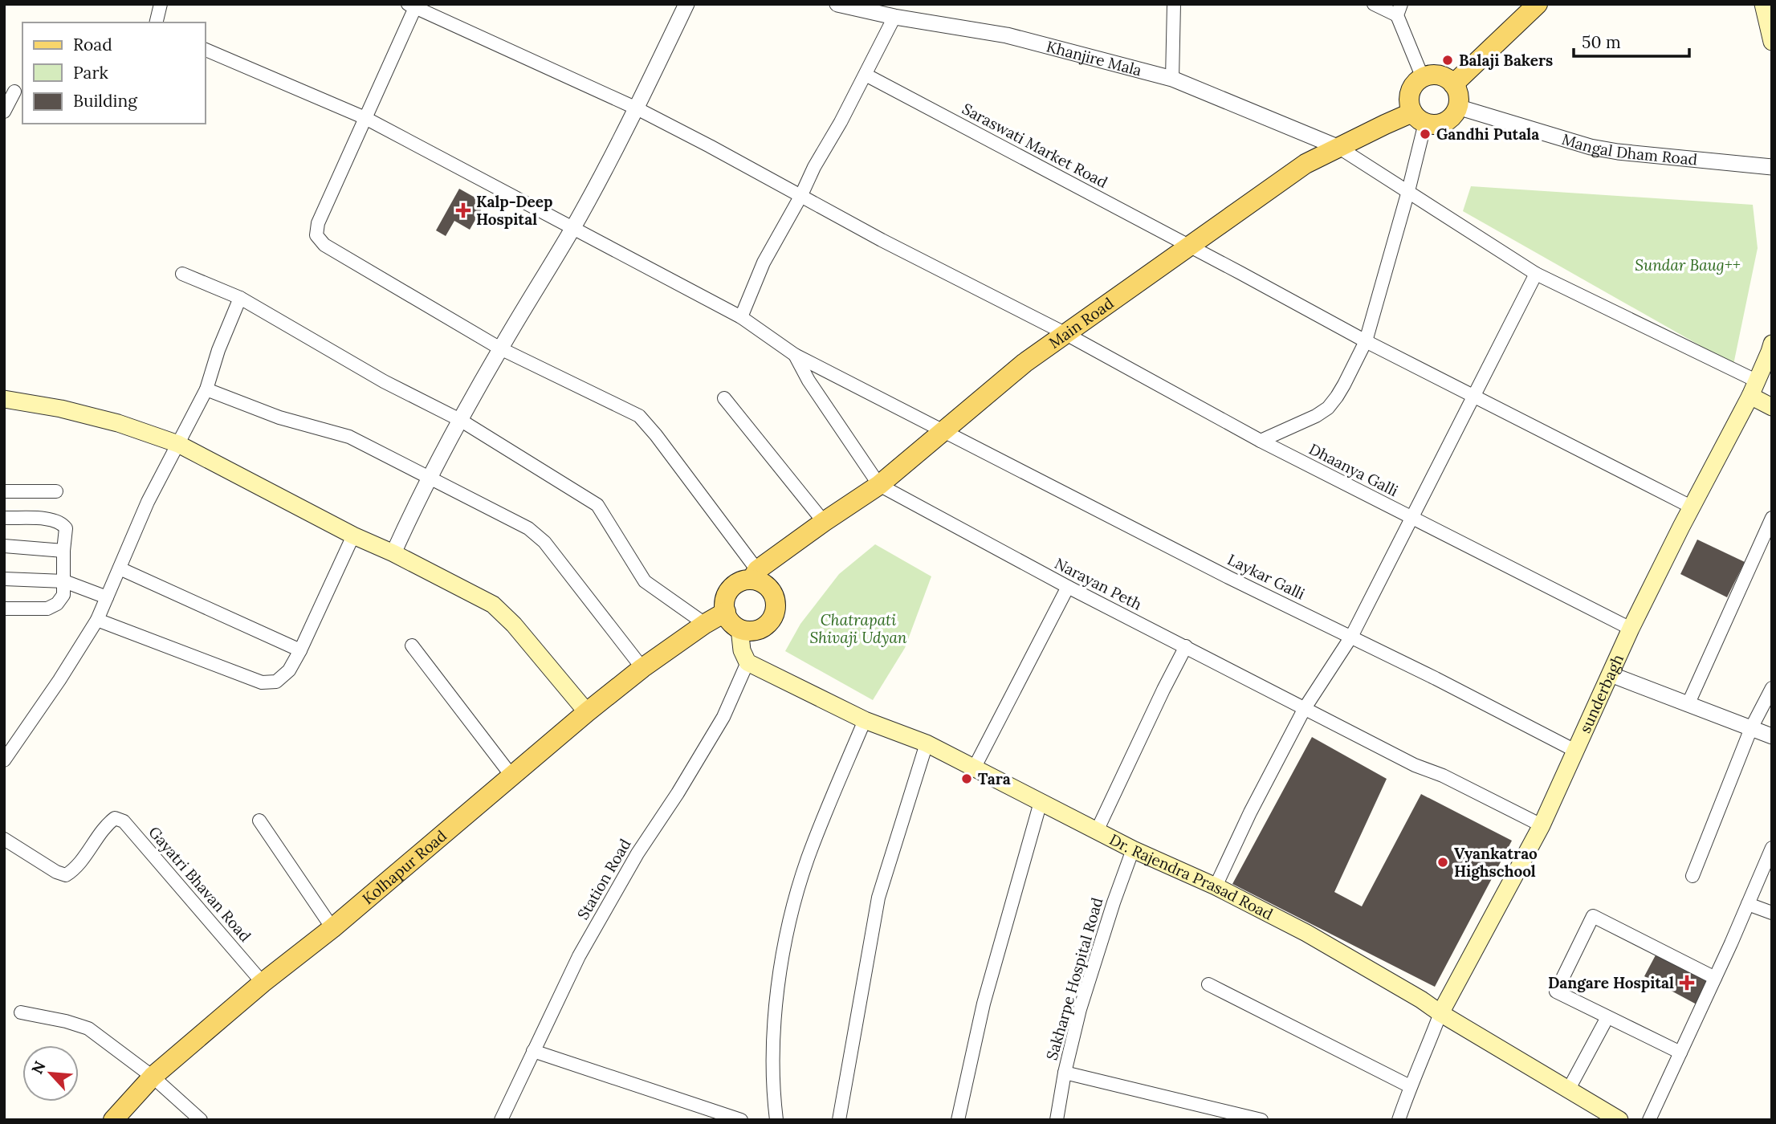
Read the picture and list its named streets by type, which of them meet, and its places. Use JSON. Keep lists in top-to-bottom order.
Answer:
{
  "streets": {
    "main road": [
      "Main Road",
      "sunderbagh",
      "Kolhapur Road",
      "Dr. Rajendra Prasad Road"
    ],
    "street": [
      "Khanjire Mala",
      "Saraswati Market Road",
      "Mangal Dham Road",
      "Dhaanya Galli",
      "Laykar Galli",
      "Narayan Peth",
      "Station Road",
      "Gayatri Bhavan Road",
      "Sakharpe Hospital Road"
    ]
  },
  "crossings": [
    ["Khanjire Mala", "Main Road"],
    ["Saraswati Market Road", "Main Road"],
    ["Saraswati Market Road", "sunderbagh"],
    ["Mangal Dham Road", "Main Road"],
    ["Main Road", "Dhaanya Galli"],
    ["Main Road", "Laykar Galli"],
    ["Main Road", "Narayan Peth"],
    ["Main Road", "Kolhapur Road"],
    ["Dhaanya Galli", "sunderbagh"],
    ["Laykar Galli", "sunderbagh"],
    ["Narayan Peth", "sunderbagh"],
    ["sunderbagh", "Dr. Rajendra Prasad Road"],
    ["Kolhapur Road", "Gayatri Bhavan Road"],
    ["Dr. Rajendra Prasad Road", "Station Road"],
    ["Dr. Rajendra Prasad Road", "Sakharpe Hospital Road"]
  ],
  "parks": ["Sundar Baug++", "Chatrapati Shivaji Udyan"],
  "places": {
    "other": [
      "Balaji Bakers",
      "Gandhi Putala",
      "Tara",
      "Vyankatrao Highschool"
    ],
    "health": ["Kalp-Deep Hospital", "Dangare Hospital"]
  },
  "legend": ["Road", "Park", "Building"],
  "scale_bar": "50 m",
  "north": "top left"
}
